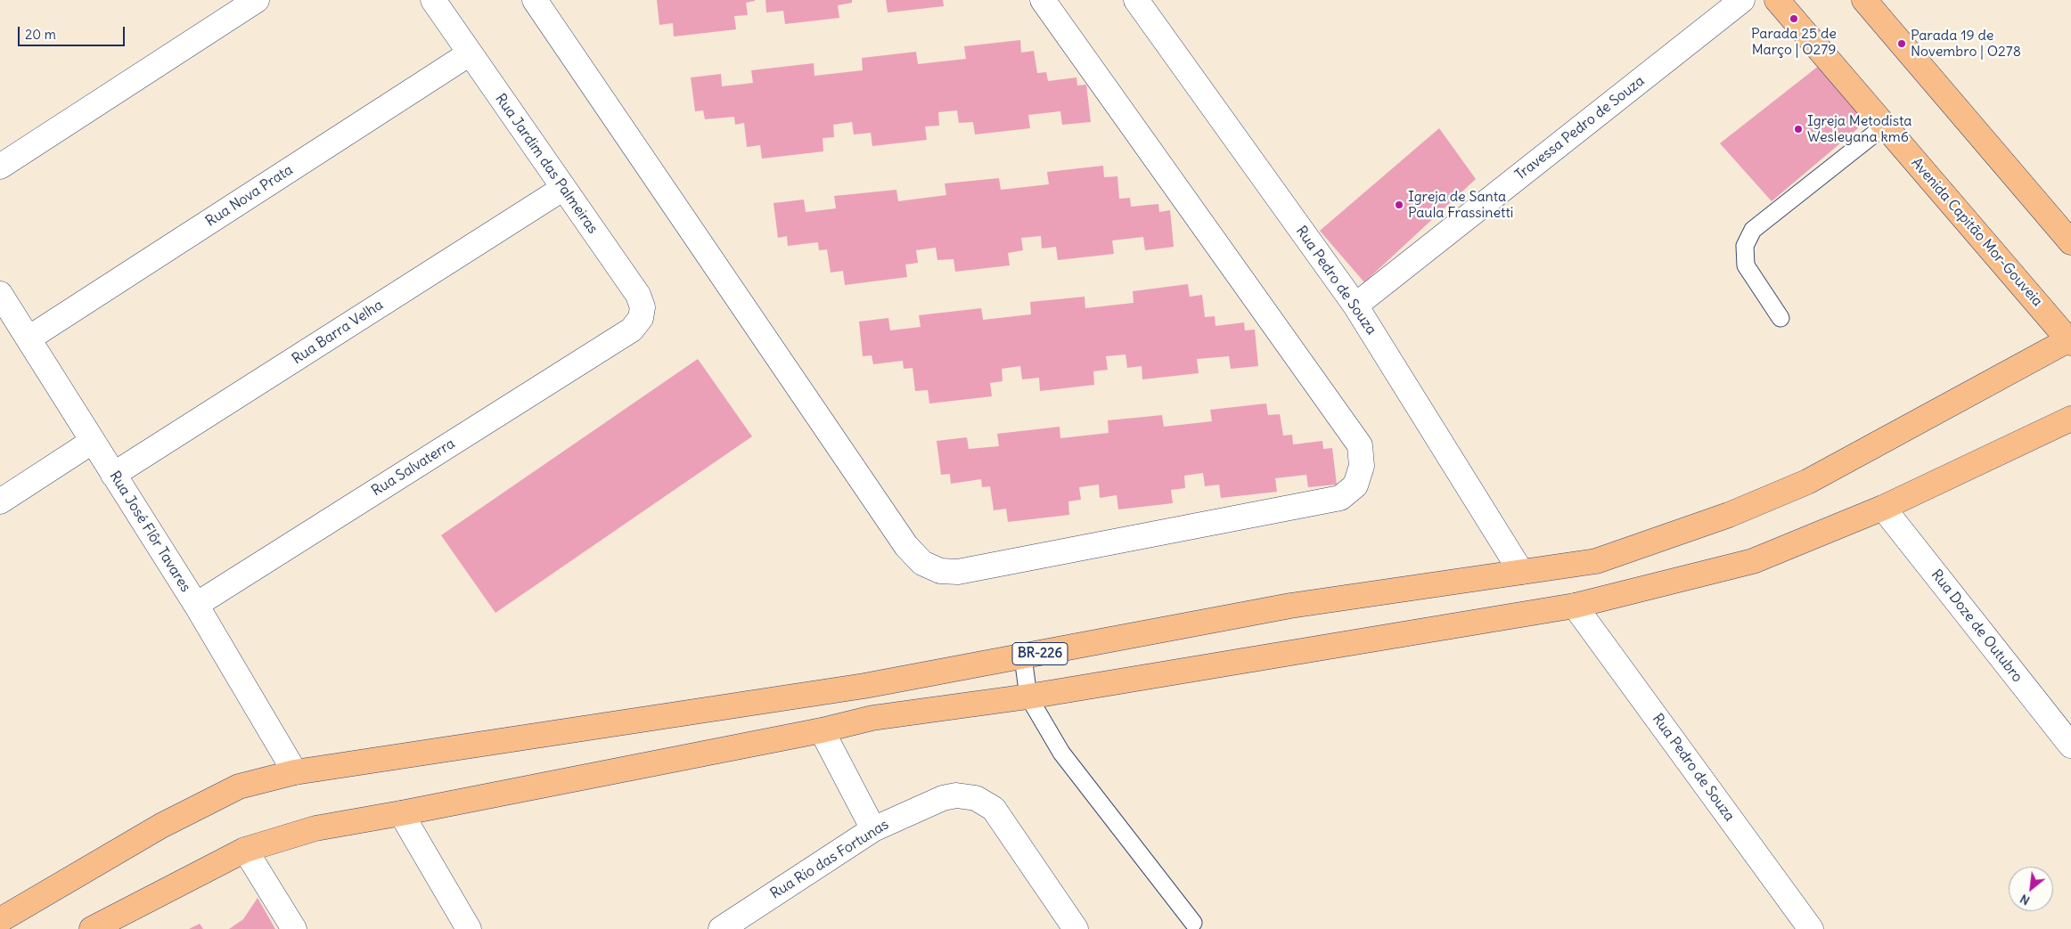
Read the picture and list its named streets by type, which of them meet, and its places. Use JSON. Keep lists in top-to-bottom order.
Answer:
{
  "streets": {
    "main road": ["Avenida Capitão Mor-Gouveia", "BR-226"],
    "street": [
      "Travessa Pedro de Souza",
      "Rua Jardim das Palmeiras",
      "Rua Nova Prata",
      "Rua Pedro de Souza",
      "Rua Barra Velha",
      "Rua Salvaterra",
      "Rua José Flôr Tavares",
      "Rua Doze de Outubro",
      "Rua Rio das Fortunas"
    ]
  },
  "crossings": [
    ["Travessa Pedro de Souza", "Rua Pedro de Souza"],
    ["Rua Jardim das Palmeiras", "Rua Nova Prata"],
    ["Rua Jardim das Palmeiras", "Rua Barra Velha"],
    ["Rua Jardim das Palmeiras", "Rua Salvaterra"],
    ["Rua Nova Prata", "Rua José Flôr Tavares"],
    ["Avenida Capitão Mor-Gouveia", "BR-226"],
    ["Rua Pedro de Souza", "BR-226"],
    ["Rua Barra Velha", "Rua José Flôr Tavares"],
    ["Rua Salvaterra", "Rua José Flôr Tavares"],
    ["Rua José Flôr Tavares", "BR-226"]
  ],
  "places": [
    "Parada 25 de Março | O279",
    "Parada 19 de Novembro | O278",
    "Igreja Metodista Wesleyana km6",
    "Igreja de Santa Paula Frassinetti"
  ],
  "scale_bar": "20 m",
  "north": "bottom left"
}
